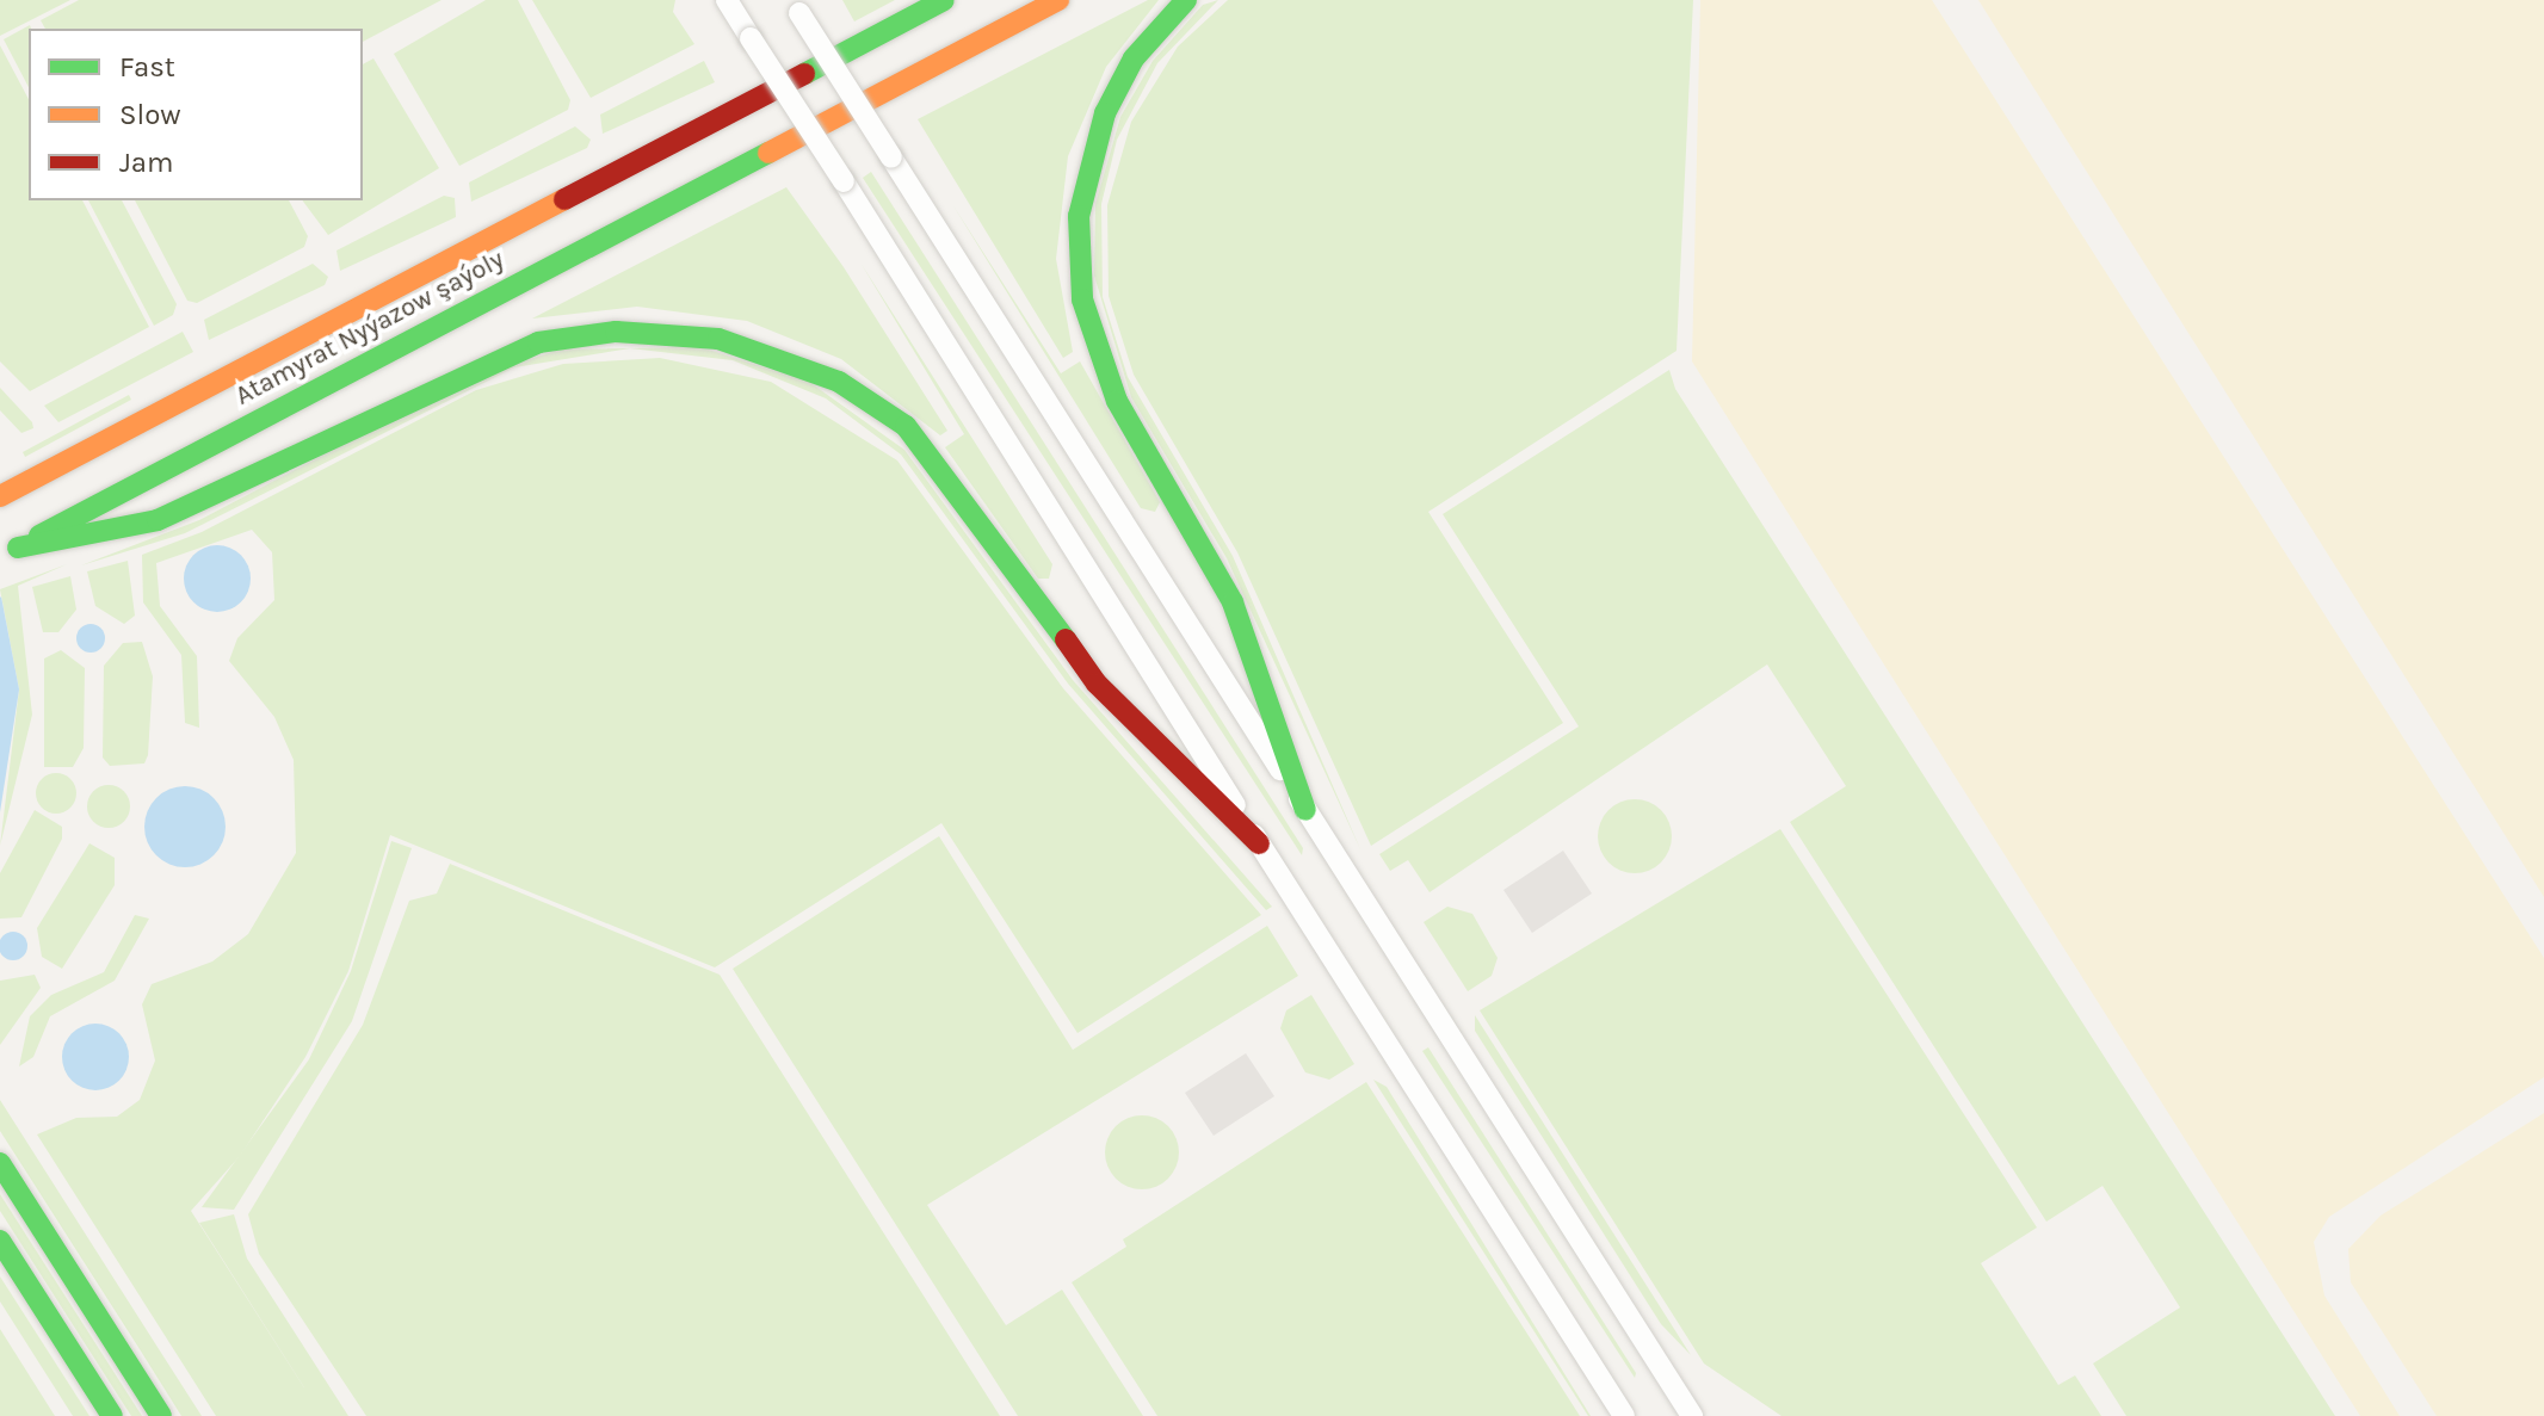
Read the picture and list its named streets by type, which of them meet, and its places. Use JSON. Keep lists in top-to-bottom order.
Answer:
{
  "streets": {
    "main road": ["Atamyrat Nyýazow şaýoly"]
  },
  "legend": ["Fast", "Slow", "Jam"]
}
